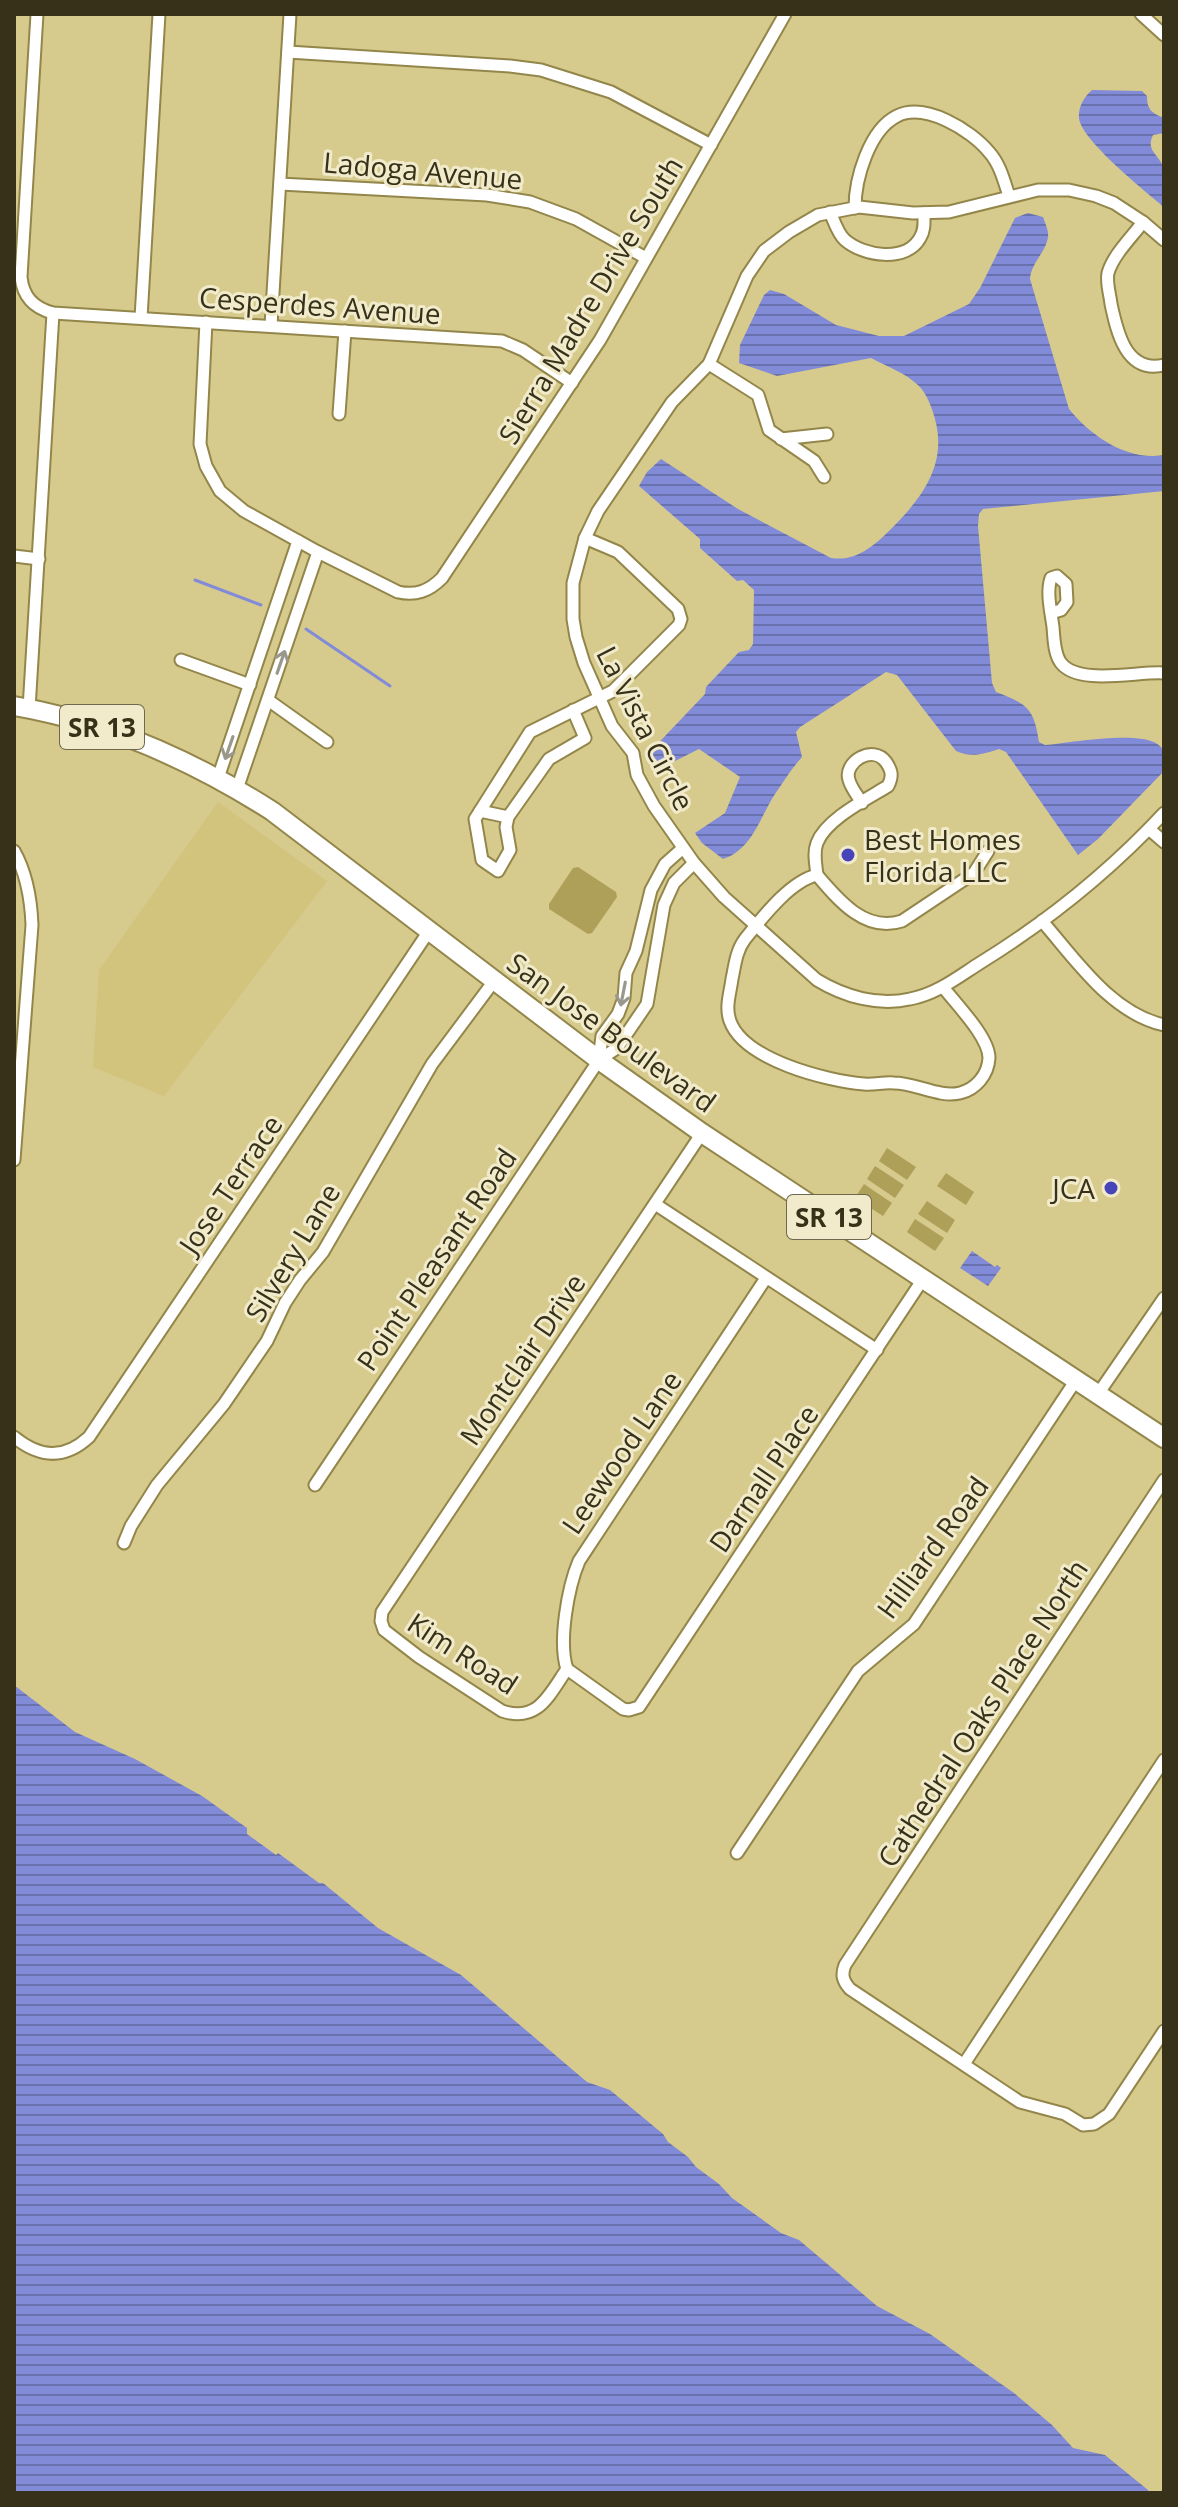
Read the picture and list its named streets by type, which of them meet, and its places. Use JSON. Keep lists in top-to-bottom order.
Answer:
{
  "streets": {
    "main road": ["SR 13", "San Jose Boulevard"],
    "street": [
      "Ladoga Avenue",
      "Sierra Madre Drive South",
      "Cesperdes Avenue",
      "La Vista Circle",
      "Jose Terrace",
      "Silvery Lane",
      "Point Pleasant Road",
      "Montclair Drive",
      "Leewood Lane",
      "Darnall Place",
      "Hilliard Road",
      "Kim Road",
      "Cathedral Oaks Place North"
    ]
  },
  "crossings": [
    ["Ladoga Avenue", "Sierra Madre Drive South"],
    ["Sierra Madre Drive South", "Cesperdes Avenue"],
    ["La Vista Circle", "Point Pleasant Road"],
    ["San Jose Boulevard", "Jose Terrace"],
    ["San Jose Boulevard", "Silvery Lane"],
    ["San Jose Boulevard", "Point Pleasant Road"],
    ["San Jose Boulevard", "Montclair Drive"],
    ["San Jose Boulevard", "Darnall Place"],
    ["San Jose Boulevard", "Hilliard Road"],
    ["Montclair Drive", "Kim Road"],
    ["Leewood Lane", "Darnall Place"],
    ["Leewood Lane", "Kim Road"],
    ["Darnall Place", "Kim Road"]
  ],
  "places": ["Best Homes Florida LLC", "JCA"]
}
